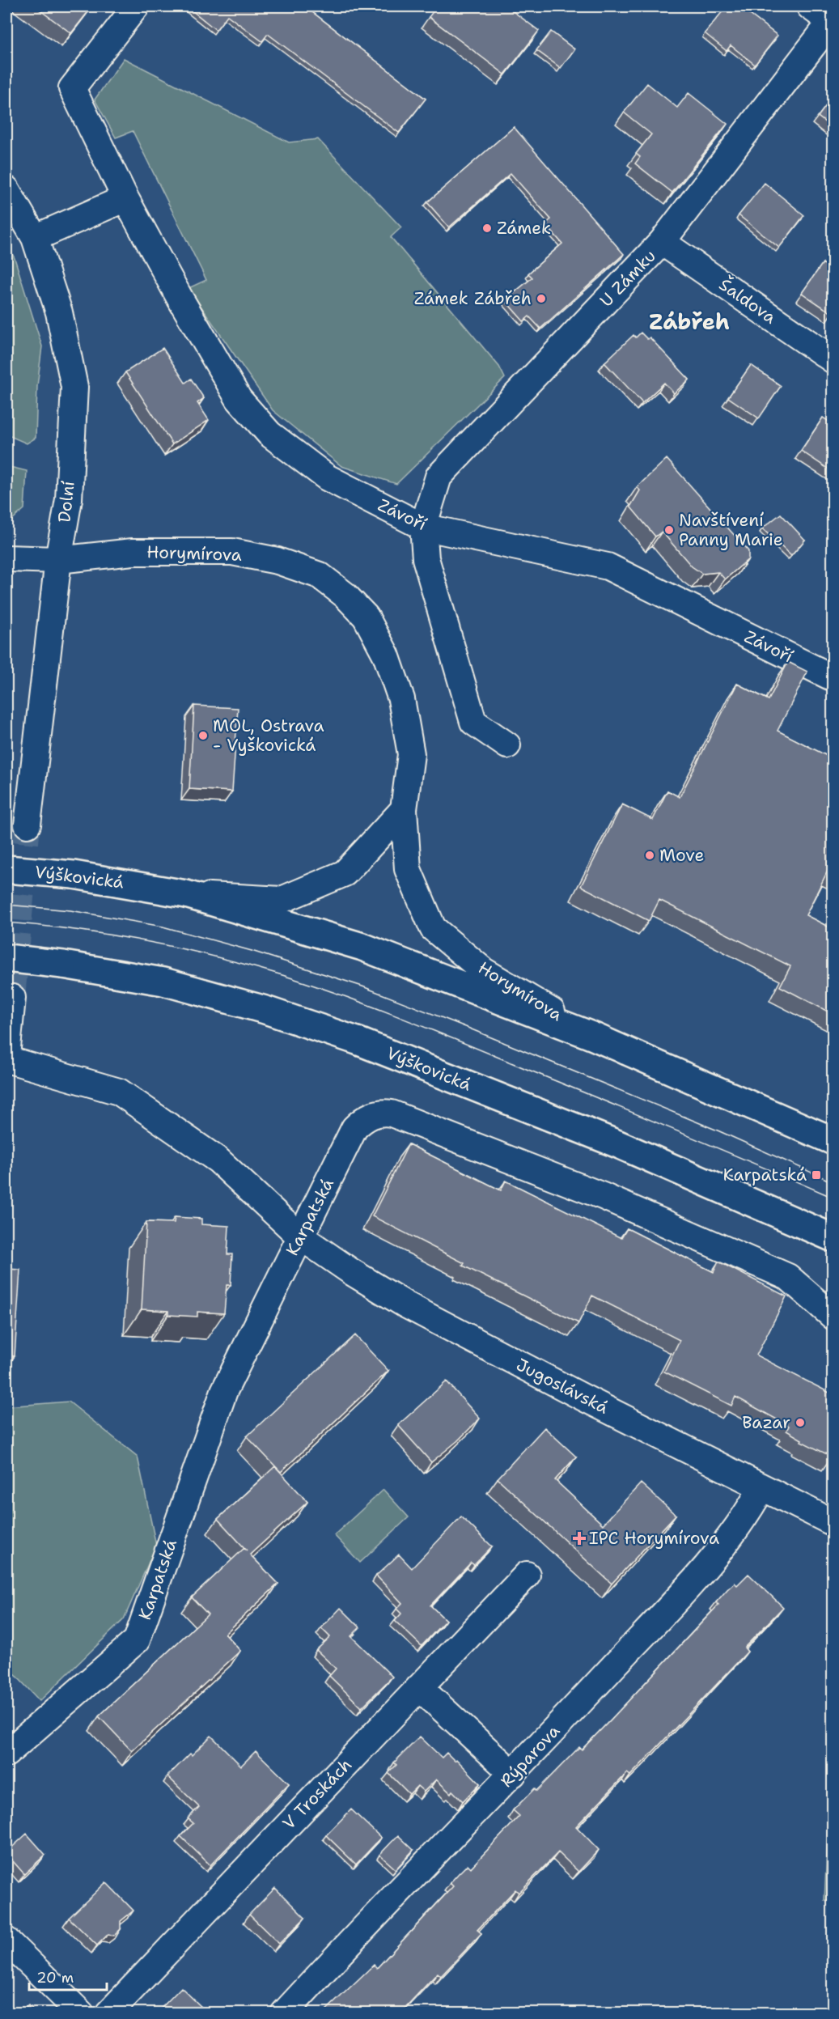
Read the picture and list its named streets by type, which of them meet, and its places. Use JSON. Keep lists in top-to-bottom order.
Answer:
{
  "streets": {
    "street": [
      "U Zámku",
      "Šaldova",
      "Dolní",
      "Závoří",
      "Horymírova",
      "Výškovická",
      "Karpatská",
      "Jugoslávská",
      "Rýparova",
      "V Troskách"
    ]
  },
  "crossings": [
    ["U Zámku", "Šaldova"],
    ["U Zámku", "Závoří"],
    ["Dolní", "Horymírova"],
    ["Horymírova", "Výškovická"],
    ["Karpatská", "Jugoslávská"],
    ["Jugoslávská", "Rýparova"]
  ],
  "districts": ["Zábřeh"],
  "places": {
    "other": [
      "Zámek",
      "Zámek Zábřeh",
      "Navštívení Panny Marie",
      "MOL, Ostrava - Vyškovická",
      "Move",
      "Bazar"
    ],
    "transit": ["Karpatská"],
    "health": ["IPC Horymírova"]
  },
  "scale_bar": "20 m"
}
